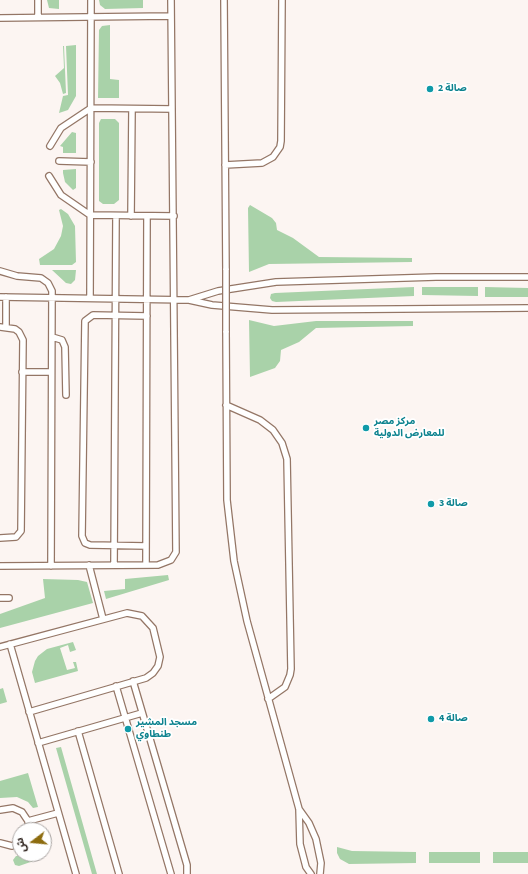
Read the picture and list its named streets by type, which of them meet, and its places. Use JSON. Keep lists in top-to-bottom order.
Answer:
{
  "places": [
    "صالة 2",
    "مركز مصر للمعارض الدولية",
    "صالة 3",
    "صالة 4",
    "مسجد المشير طنطاوي"
  ],
  "north": "left"
}
